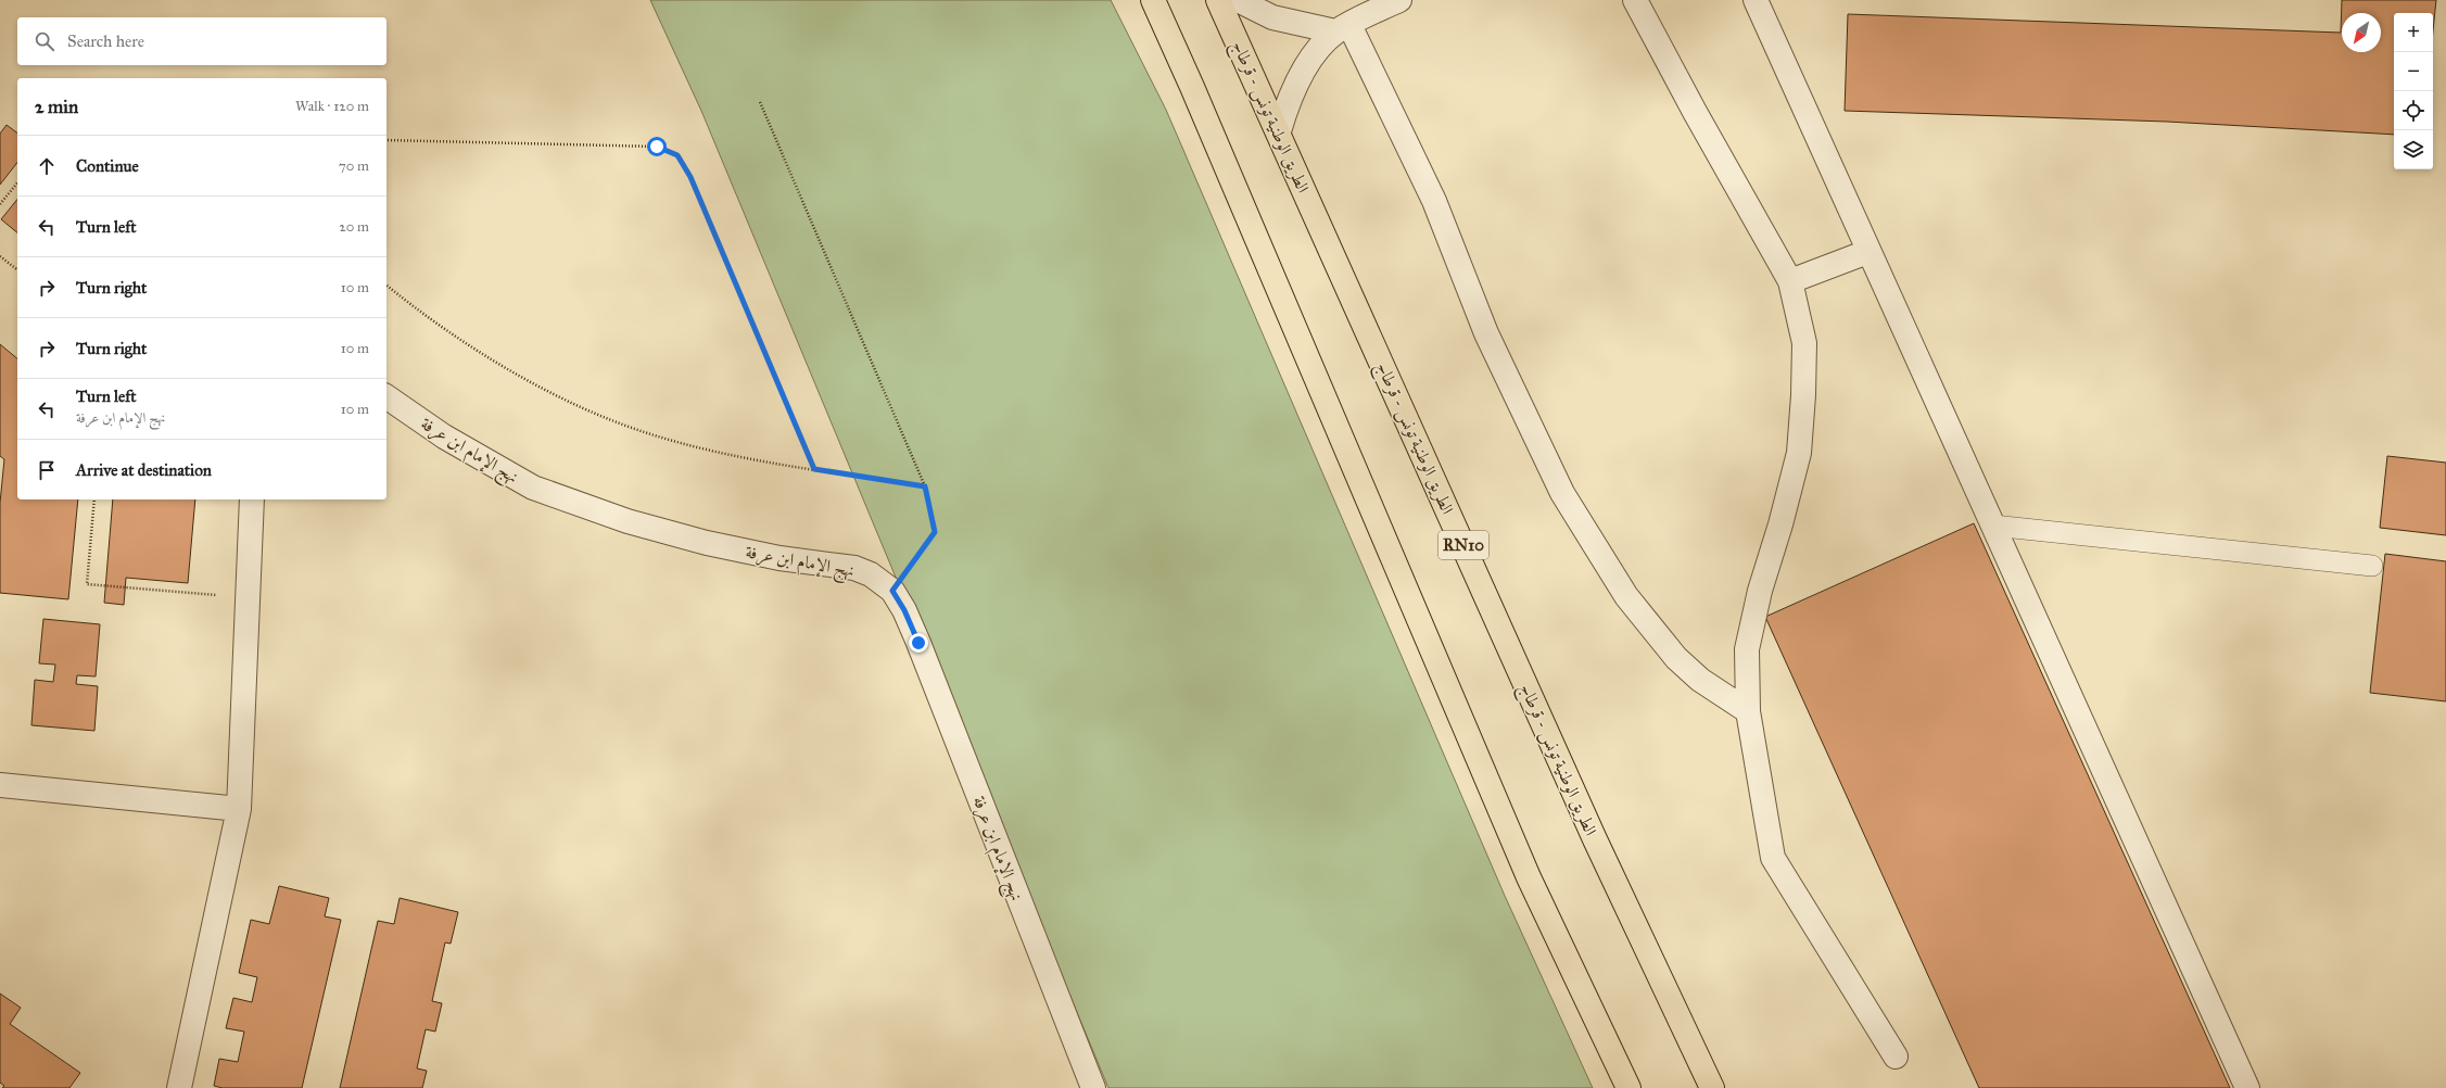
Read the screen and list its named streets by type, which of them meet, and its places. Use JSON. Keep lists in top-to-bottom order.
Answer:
{
  "streets": {
    "highway": ["الطريق الوطنية تونس - قرطاج", "RN10"],
    "street": ["نهج الإمام ابن عرفة"]
  },
  "north": "bottom left",
  "page": {
    "map_buttons": ["+", "−"],
    "search": "Search here",
    "heading": ["2 min", "Walk · 120 m"],
    "list": [
      ["Continue", "70 m"],
      ["Turn left", "20 m"],
      ["Turn right", "10 m"],
      ["Turn right", "10 m"],
      ["Turn left", "نهج الإمام ابن عرفة", "10 m"],
      "Arrive at destination"
    ]
  }
}
